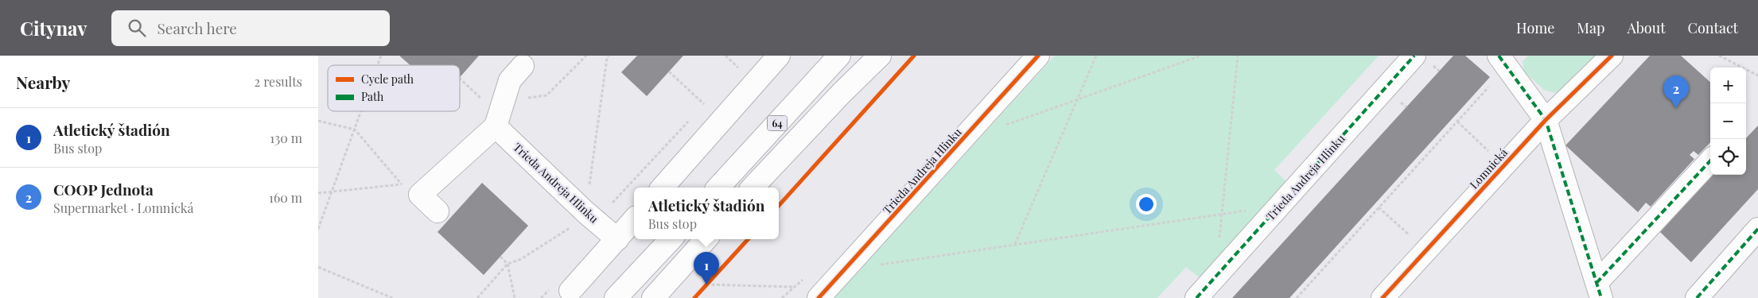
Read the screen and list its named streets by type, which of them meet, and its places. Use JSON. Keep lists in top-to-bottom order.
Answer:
{
  "streets": {
    "street": ["64", "Lomnická", "Trieda Andreja Hlinku"]
  },
  "legend": ["Cycle path", "Path"],
  "page": {
    "header": "Citynav",
    "search": "Search here",
    "nav": [
      "Home",
      "Map",
      "About",
      "Contact"
    ],
    "heading": ["Nearby", "2 results"],
    "map_buttons": ["+", "−"],
    "pins": ["2", "1"],
    "list": [
      {
        "mark": "1",
        "name": "Atletický štadión",
        "note": "Bus stop",
        "value": "130 m"
      },
      {
        "mark": "2",
        "name": "COOP Jednota",
        "note": "Supermarket · Lomnická",
        "value": "160 m"
      }
    ],
    "popup": ["Atletický štadión", "Bus stop"]
  }
}
